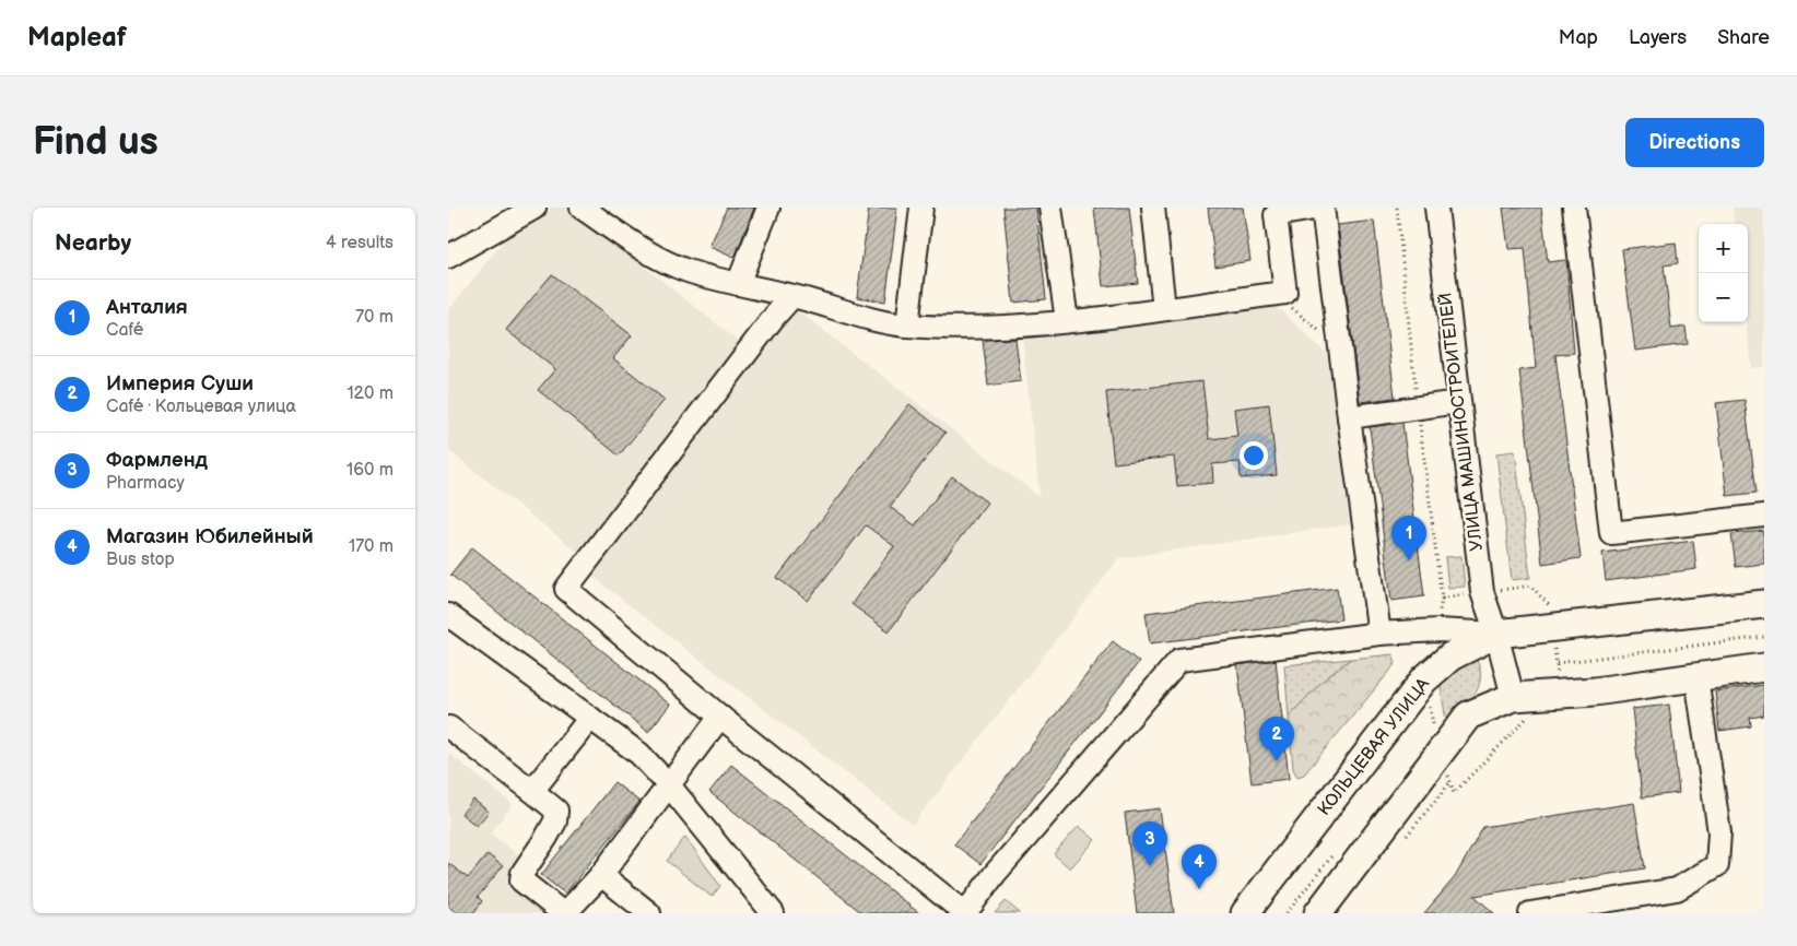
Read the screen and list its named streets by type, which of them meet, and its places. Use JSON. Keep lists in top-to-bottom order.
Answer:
{
  "streets": {
    "main road": ["КОЛЬЦЕВАЯ УЛИЦА"],
    "street": ["УЛИЦА МАШИНОСТРОИТЕЛЕЙ"]
  },
  "crossings": [
    ["УЛИЦА МАШИНОСТРОИТЕЛЕЙ", "КОЛЬЦЕВАЯ УЛИЦА"]
  ],
  "page": {
    "header": "Mapleaf",
    "nav": ["Map", "Layers", "Share"],
    "buttons": "Directions",
    "title": "Find us",
    "heading": ["Nearby", "4 results"],
    "map_buttons": ["+", "−"],
    "list": [
      {
        "mark": "1",
        "name": "Анталия",
        "note": "Café",
        "value": "70 m"
      },
      {
        "mark": "2",
        "name": "Империя Суши",
        "note": "Café · Кольцевая улица",
        "value": "120 m"
      },
      {
        "mark": "3",
        "name": "Фармленд",
        "note": "Pharmacy",
        "value": "160 m"
      },
      {
        "mark": "4",
        "name": "Магазин Юбилейный",
        "note": "Bus stop",
        "value": "170 m"
      }
    ],
    "pins": [
      "1",
      "2",
      "3",
      "4"
    ]
  }
}
